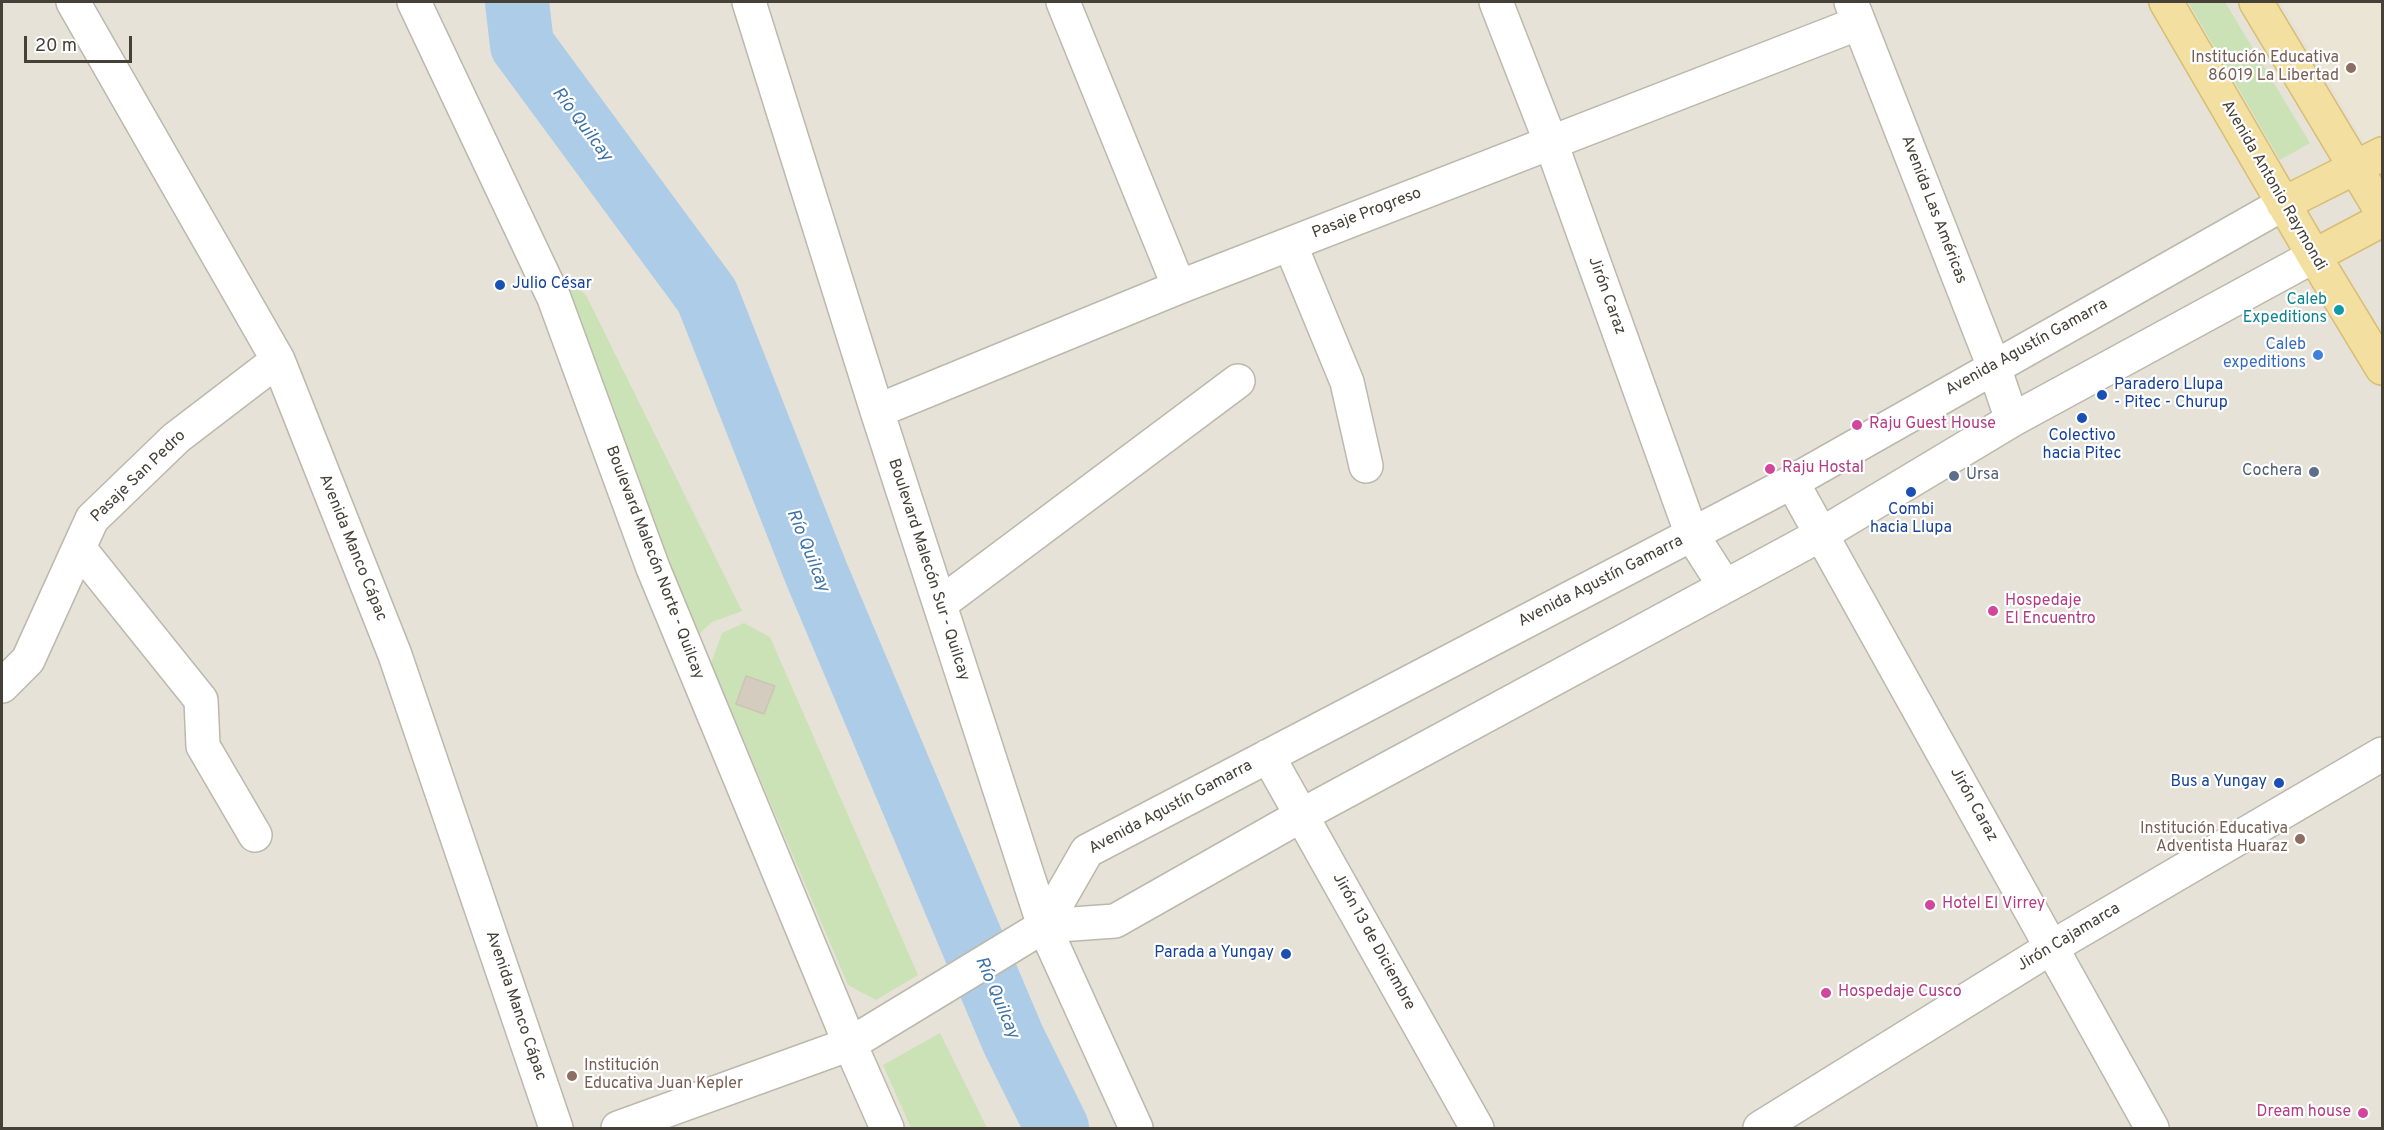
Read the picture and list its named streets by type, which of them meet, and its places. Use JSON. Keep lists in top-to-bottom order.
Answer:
{
  "streets": {
    "main road": ["Avenida Antonio Raymondi", "Avenida Agustín Gamarra"],
    "street": [
      "Avenida Las Américas",
      "Pasaje Progreso",
      "Jirón Caraz",
      "Pasaje San Pedro",
      "Avenida Manco Cápac",
      "Boulevard Malecón Norte - Quilcay",
      "Boulevard Malecón Sur - Quilcay",
      "Jirón Cajamarca",
      "Jirón 13 de Diciembre"
    ]
  },
  "crossings": [
    ["Avenida Antonio Raymondi", "Avenida Agustín Gamarra"],
    ["Avenida Las Américas", "Pasaje Progreso"],
    ["Avenida Las Américas", "Avenida Agustín Gamarra"],
    ["Pasaje Progreso", "Jirón Caraz"],
    ["Pasaje Progreso", "Boulevard Malecón Sur - Quilcay"],
    ["Jirón Caraz", "Avenida Agustín Gamarra"],
    ["Jirón Caraz", "Jirón Cajamarca"],
    ["Avenida Agustín Gamarra", "Boulevard Malecón Sur - Quilcay"],
    ["Avenida Agustín Gamarra", "Jirón 13 de Diciembre"],
    ["Pasaje San Pedro", "Avenida Manco Cápac"]
  ],
  "water": ["Río Quilcay"],
  "places": [
    "Institución Educativa 86019 La Libertad",
    "Julio César",
    "Caleb Expeditions",
    "Caleb expeditions",
    "Paradero Llupa - Pitec - Churup",
    "Colectivo hacia Pitec",
    "Raju Guest House",
    "Raju Hostal",
    "Cochera",
    "Ursa",
    "Combi hacia Llupa",
    "Hospedaje El Encuentro",
    "Bus a Yungay",
    "Institución Educativa Adventista Huaraz",
    "Hotel El Virrey",
    "Parada a Yungay",
    "Hospedaje Cusco",
    "Institución Educativa Juan Kepler",
    "Dream house"
  ],
  "scale_bar": "20 m"
}
